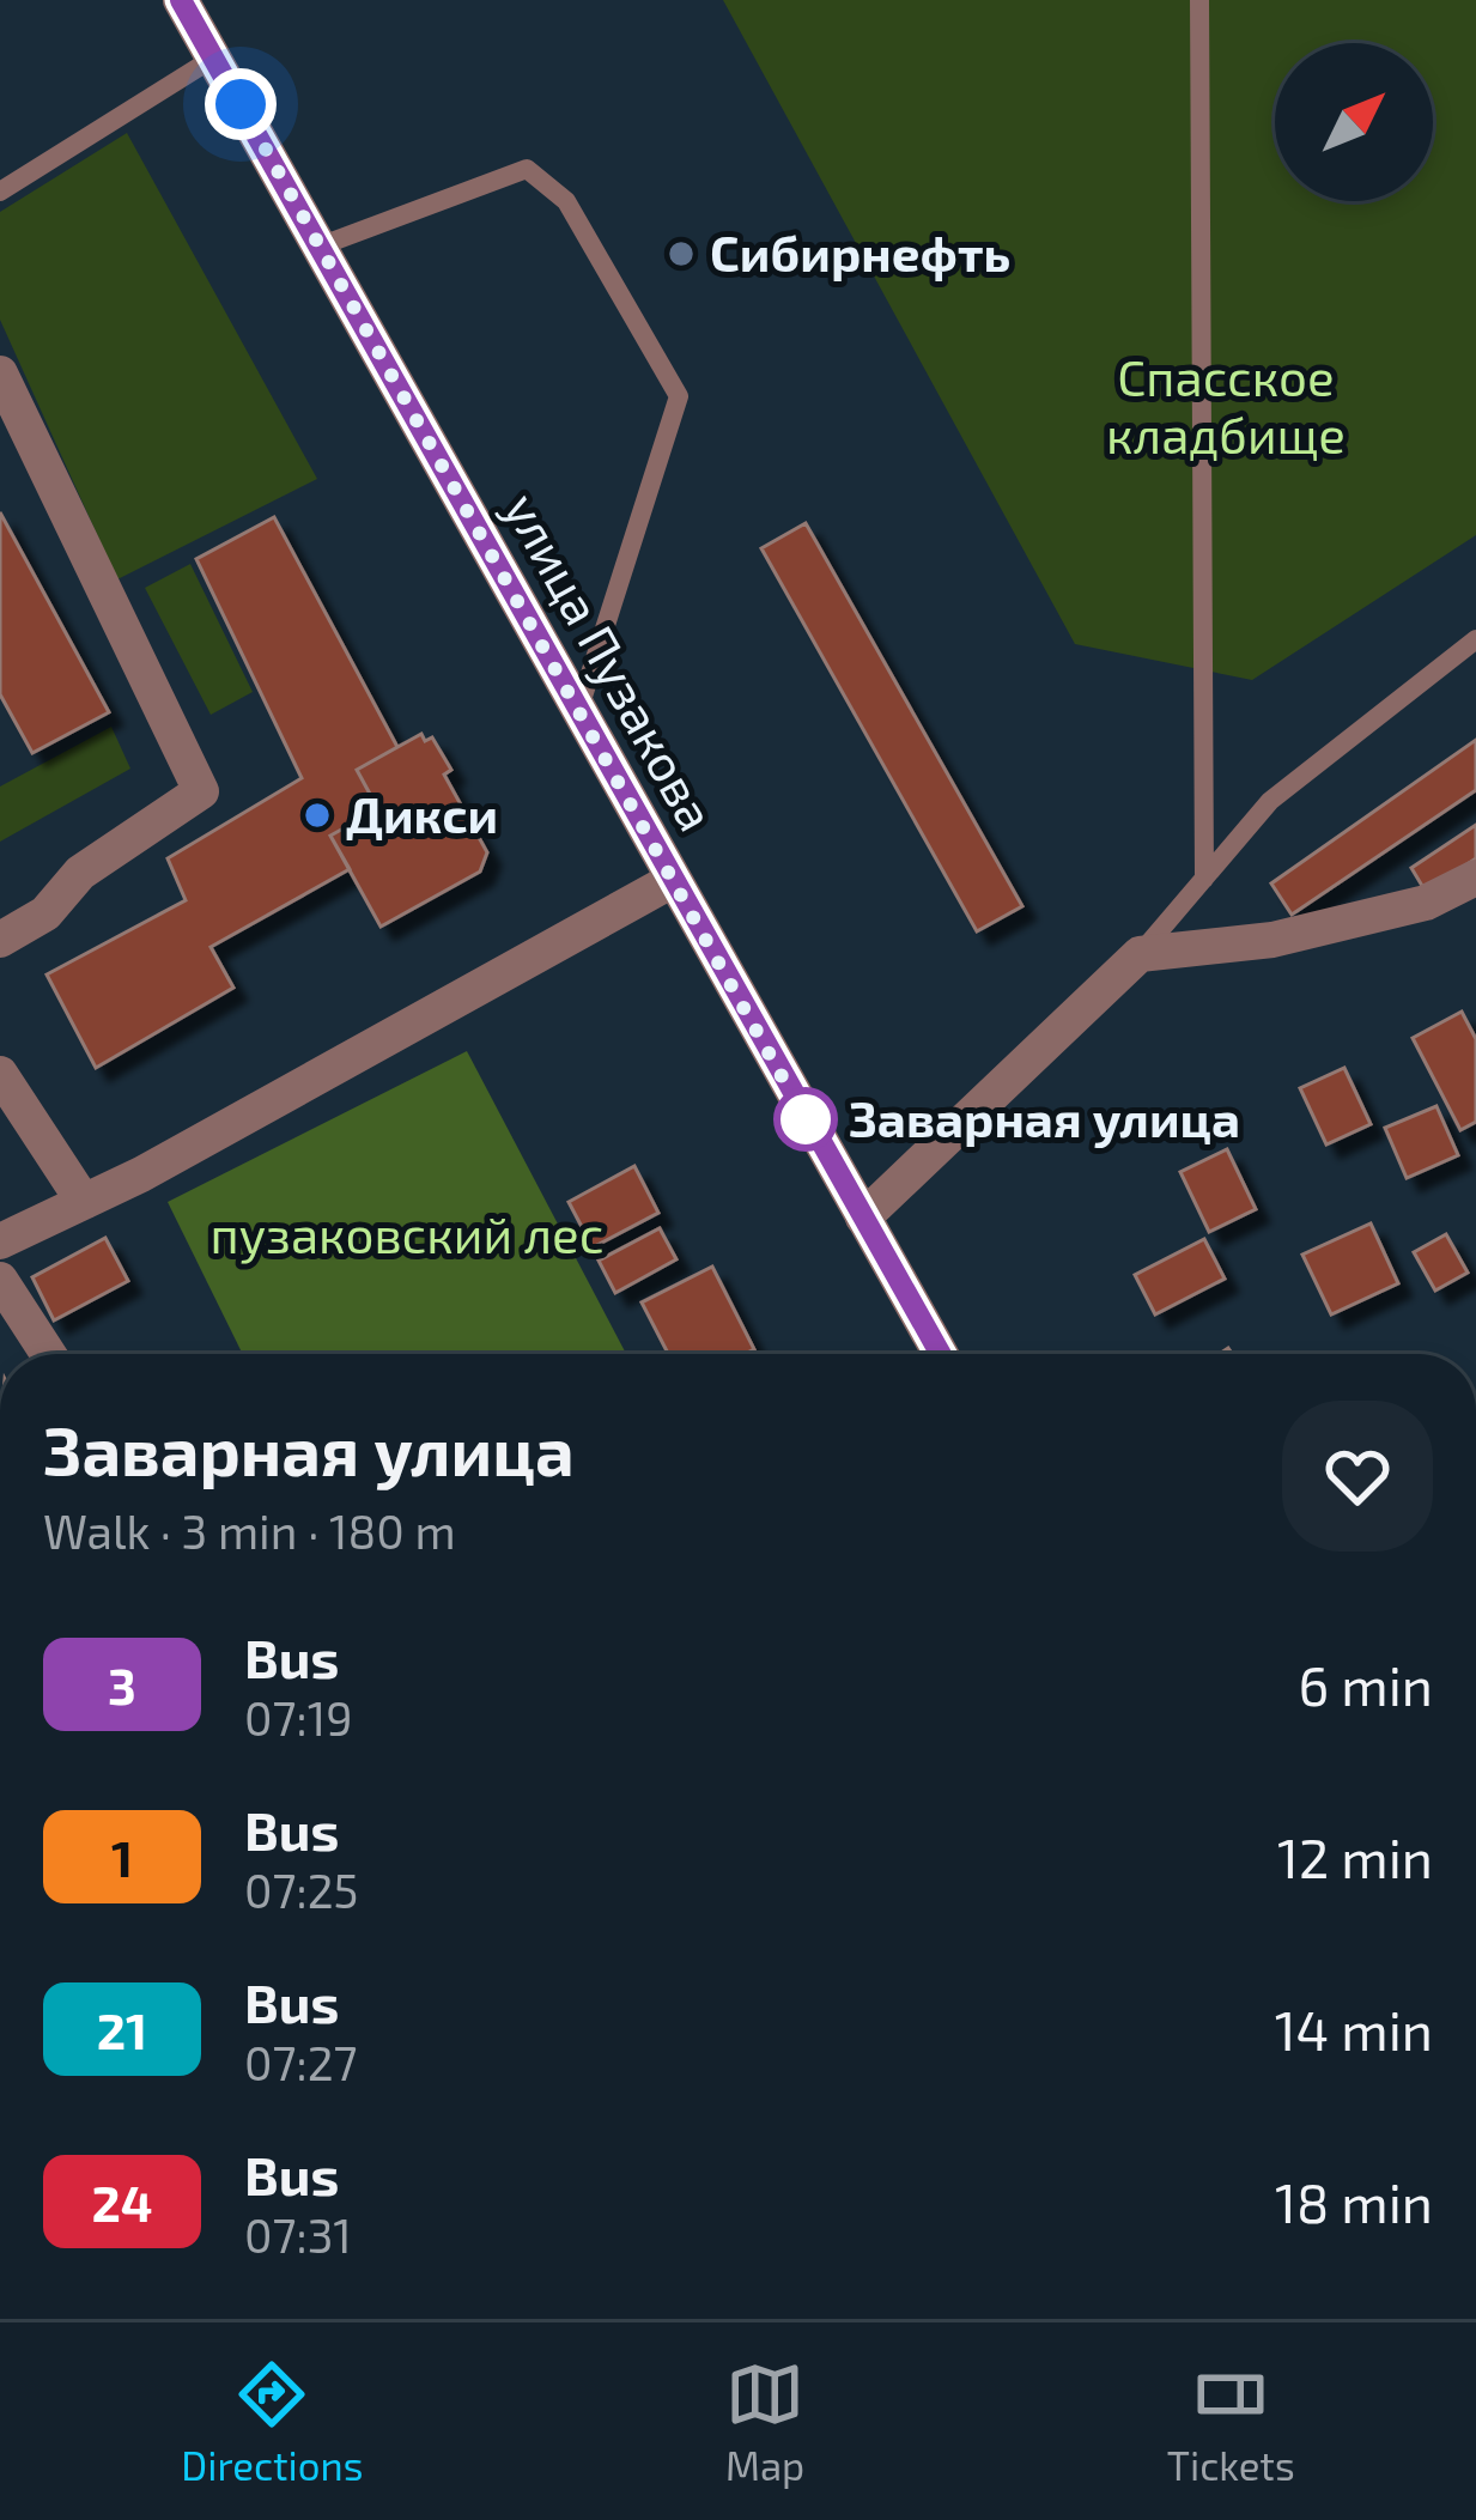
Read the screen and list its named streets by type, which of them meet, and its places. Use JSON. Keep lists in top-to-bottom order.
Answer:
{
  "streets": {
    "street": ["улица Пузакова"]
  },
  "parks": ["Спасское кладбище", "пузаковский лес"],
  "places": ["Сибирнефть", "Дикси", "Заварная улица"],
  "lines": ["bus line 3"],
  "north": "top right",
  "page": {
    "heading": ["Заварная улица", "Walk · 3 min · 180 m"],
    "list": [
      {
        "mark": "3",
        "name": "Bus",
        "note": "07:19",
        "value": "6 min"
      },
      {
        "mark": "1",
        "name": "Bus",
        "note": "07:25",
        "value": "12 min"
      },
      {
        "mark": "21",
        "name": "Bus",
        "note": "07:27",
        "value": "14 min"
      },
      {
        "mark": "24",
        "name": "Bus",
        "note": "07:31",
        "value": "18 min"
      }
    ],
    "tabs": ["Directions", "Map", "Tickets"]
  }
}
